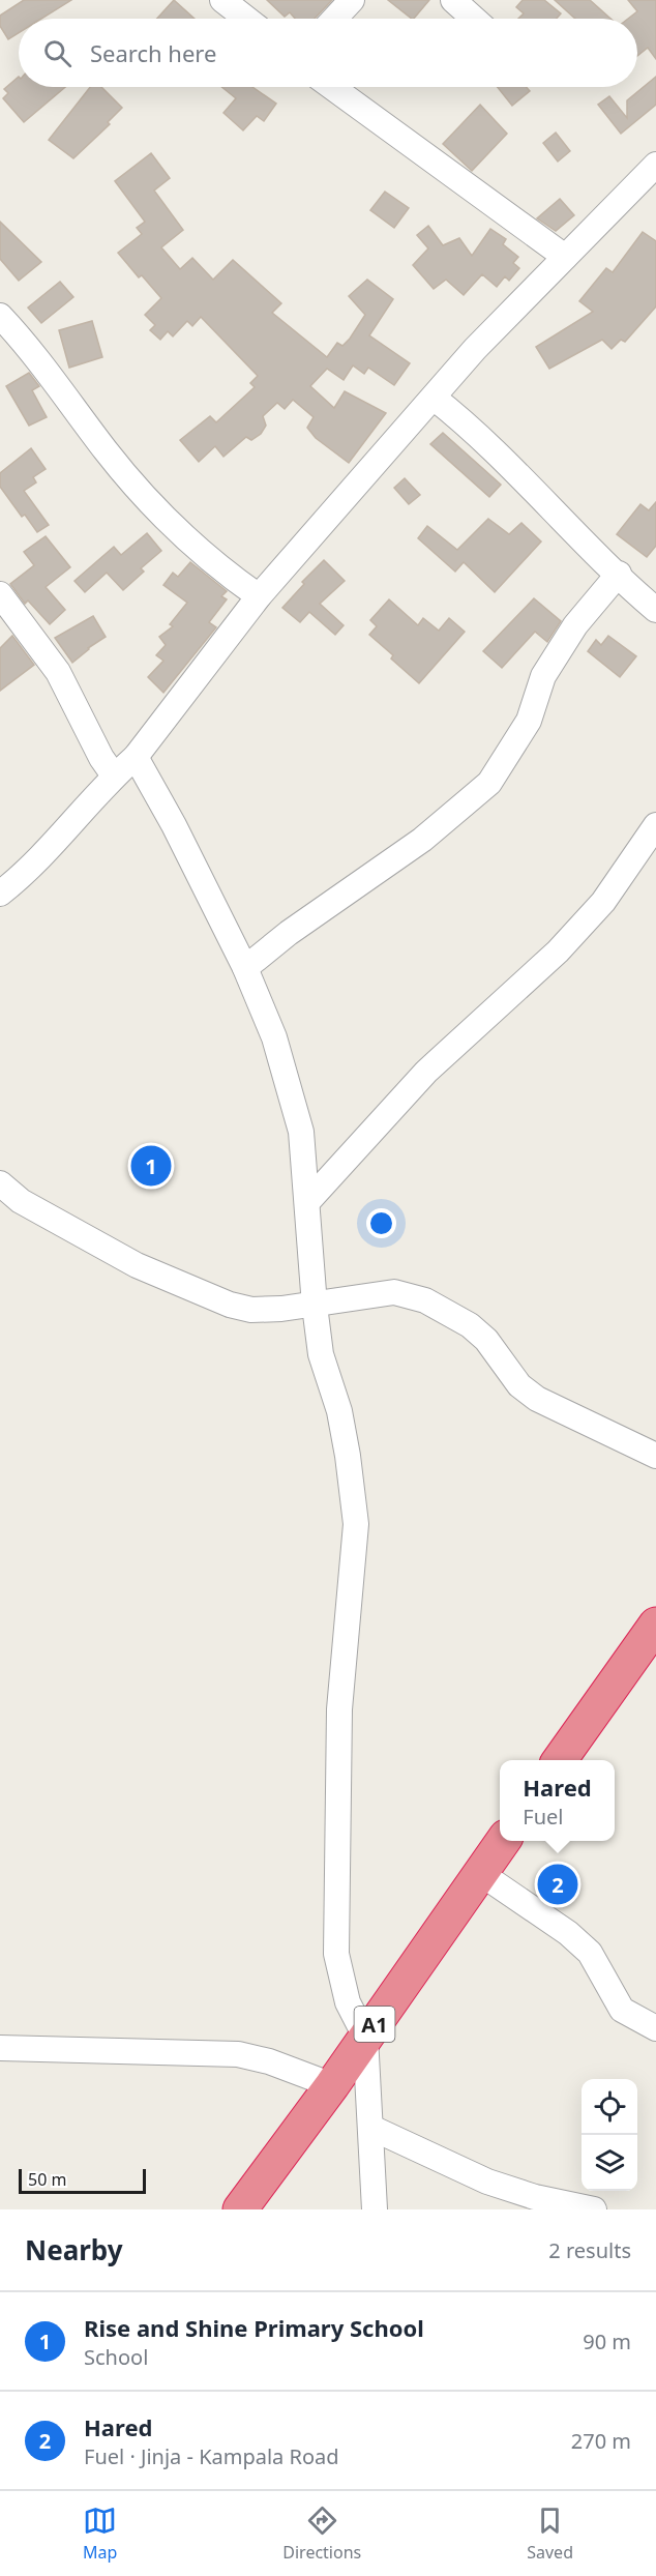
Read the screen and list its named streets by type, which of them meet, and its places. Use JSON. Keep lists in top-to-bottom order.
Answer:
{
  "streets": {
    "highway": ["A1"]
  },
  "scale_bar": "50 m",
  "page": {
    "search": "Search here",
    "pins": ["1", "2"],
    "popup": ["Hared", "Fuel"],
    "scale": "50 m",
    "heading": ["Nearby", "2 results"],
    "list": [
      {
        "mark": "1",
        "name": "Rise and Shine Primary School",
        "note": "School",
        "value": "90 m"
      },
      {
        "mark": "2",
        "name": "Hared",
        "note": "Fuel · Jinja - Kampala Road",
        "value": "270 m"
      }
    ],
    "nav": ["Map", "Directions", "Saved"]
  }
}
